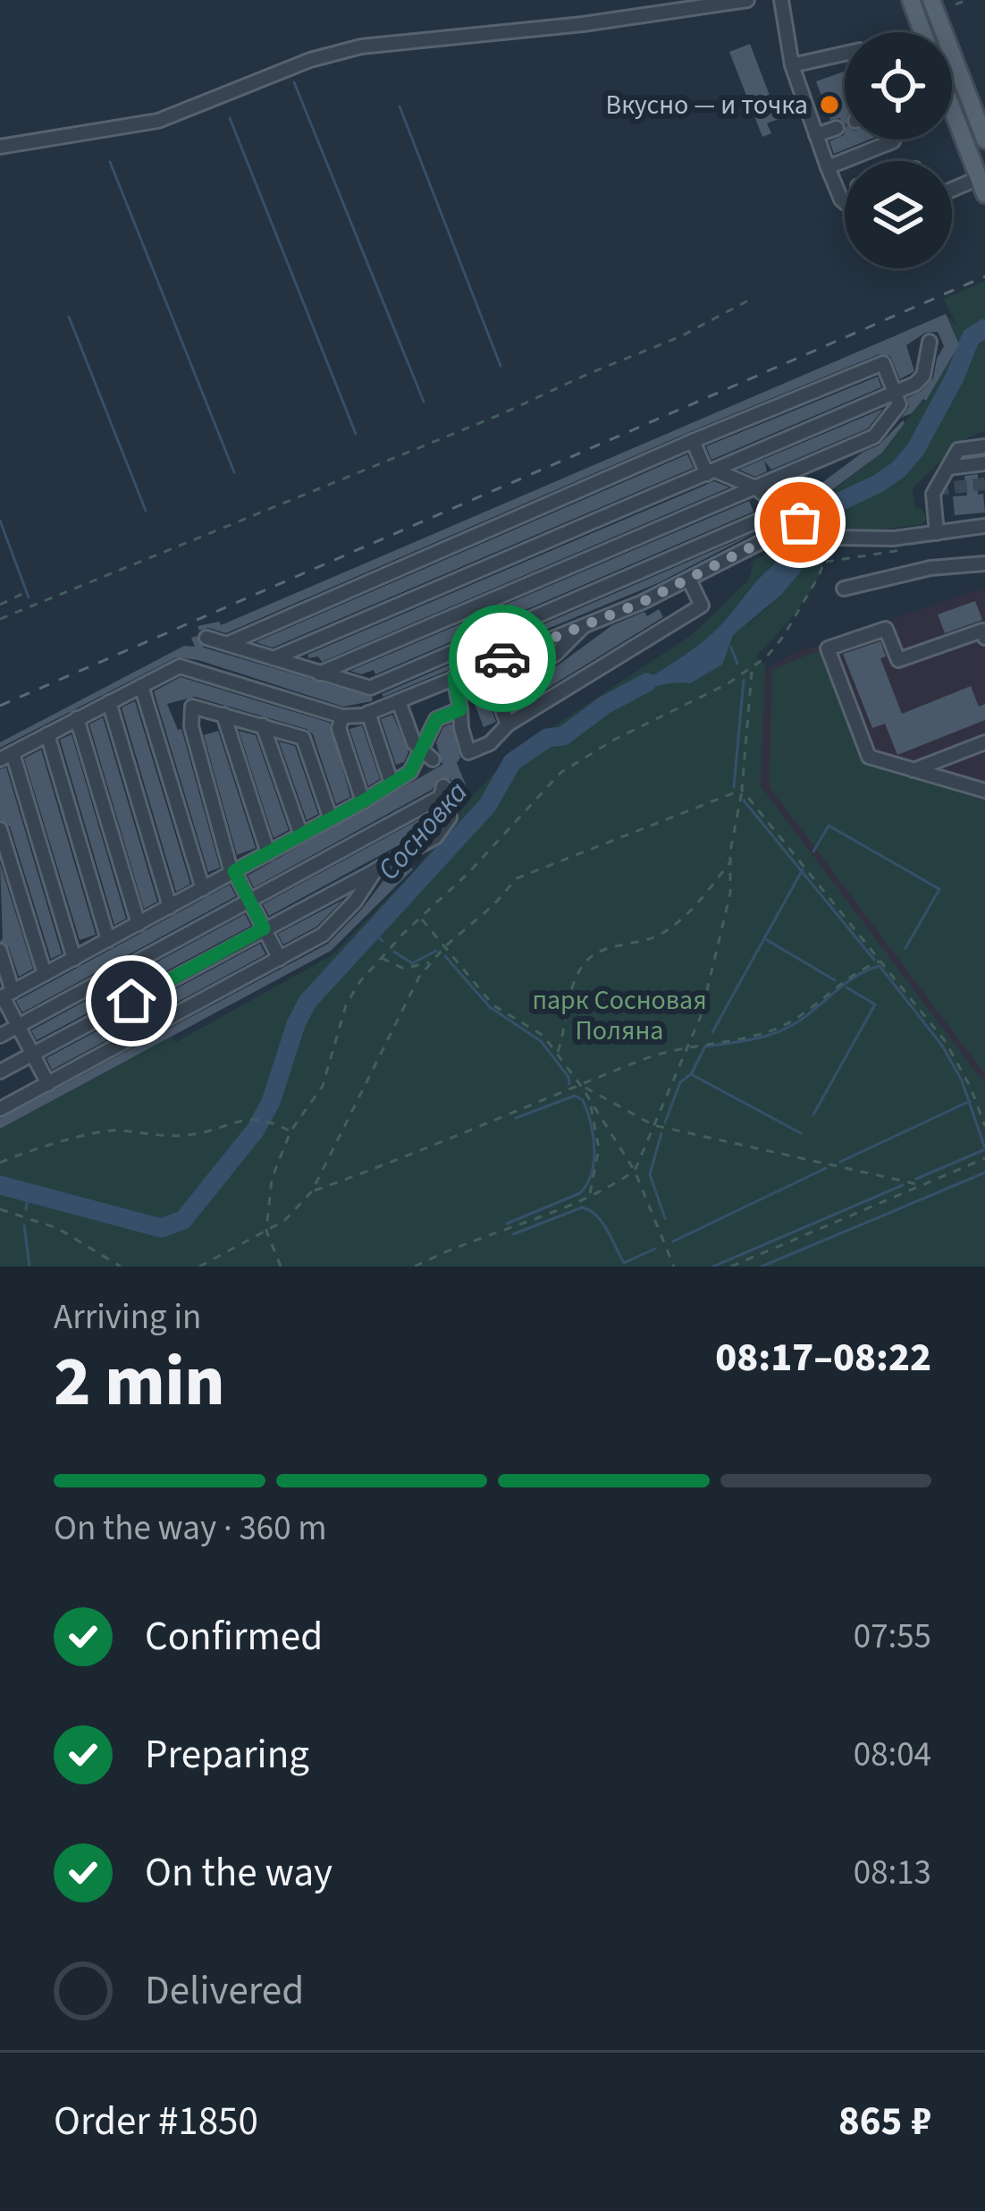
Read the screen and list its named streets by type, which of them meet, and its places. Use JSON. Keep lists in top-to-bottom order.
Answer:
{
  "water": ["Сосновка"],
  "parks": ["парк Сосновая Поляна"],
  "places": ["Вкусно — и точка"],
  "page": {
    "heading": ["2 min", "Arriving in", "08:17–08:22"],
    "panel": ["Order #1850", "865 ₽"],
    "bar": "On the way · 360 m",
    "list": [
      ["Confirmed", "07:55"],
      ["Preparing", "08:04"],
      ["On the way", "08:13"],
      "Delivered"
    ]
  }
}
